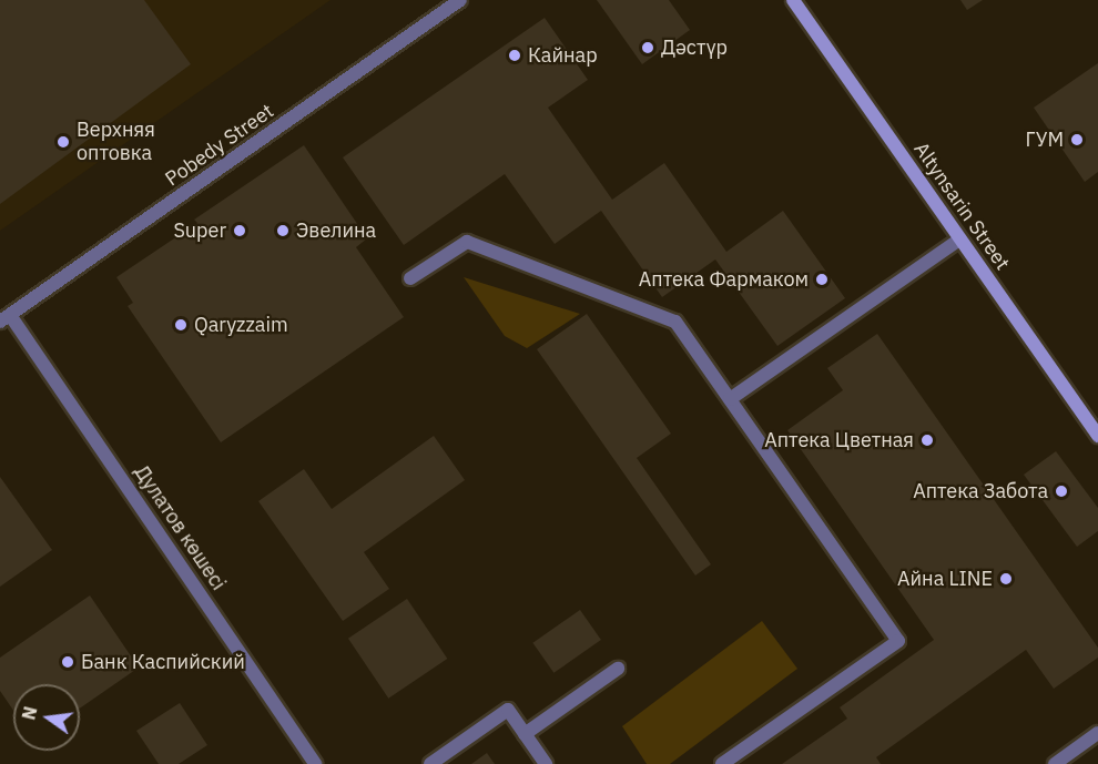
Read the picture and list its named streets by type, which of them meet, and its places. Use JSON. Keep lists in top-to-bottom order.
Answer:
{
  "streets": {
    "street": ["Pobedy Street", "Altynsarin Street", "Дулатов көшесі"]
  },
  "crossings": [
    ["Pobedy Street", "Дулатов көшесі"]
  ],
  "places": [
    "Дәстүр",
    "Кайнар",
    "ГУМ",
    "Верхняя оптовка",
    "Super",
    "Эвелина",
    "Аптека Фармаком",
    "Qaryzzaim",
    "Аптека Цветная",
    "Аптека Забота",
    "Айна LINE",
    "Банк Каспийский"
  ],
  "north": "left"
}
